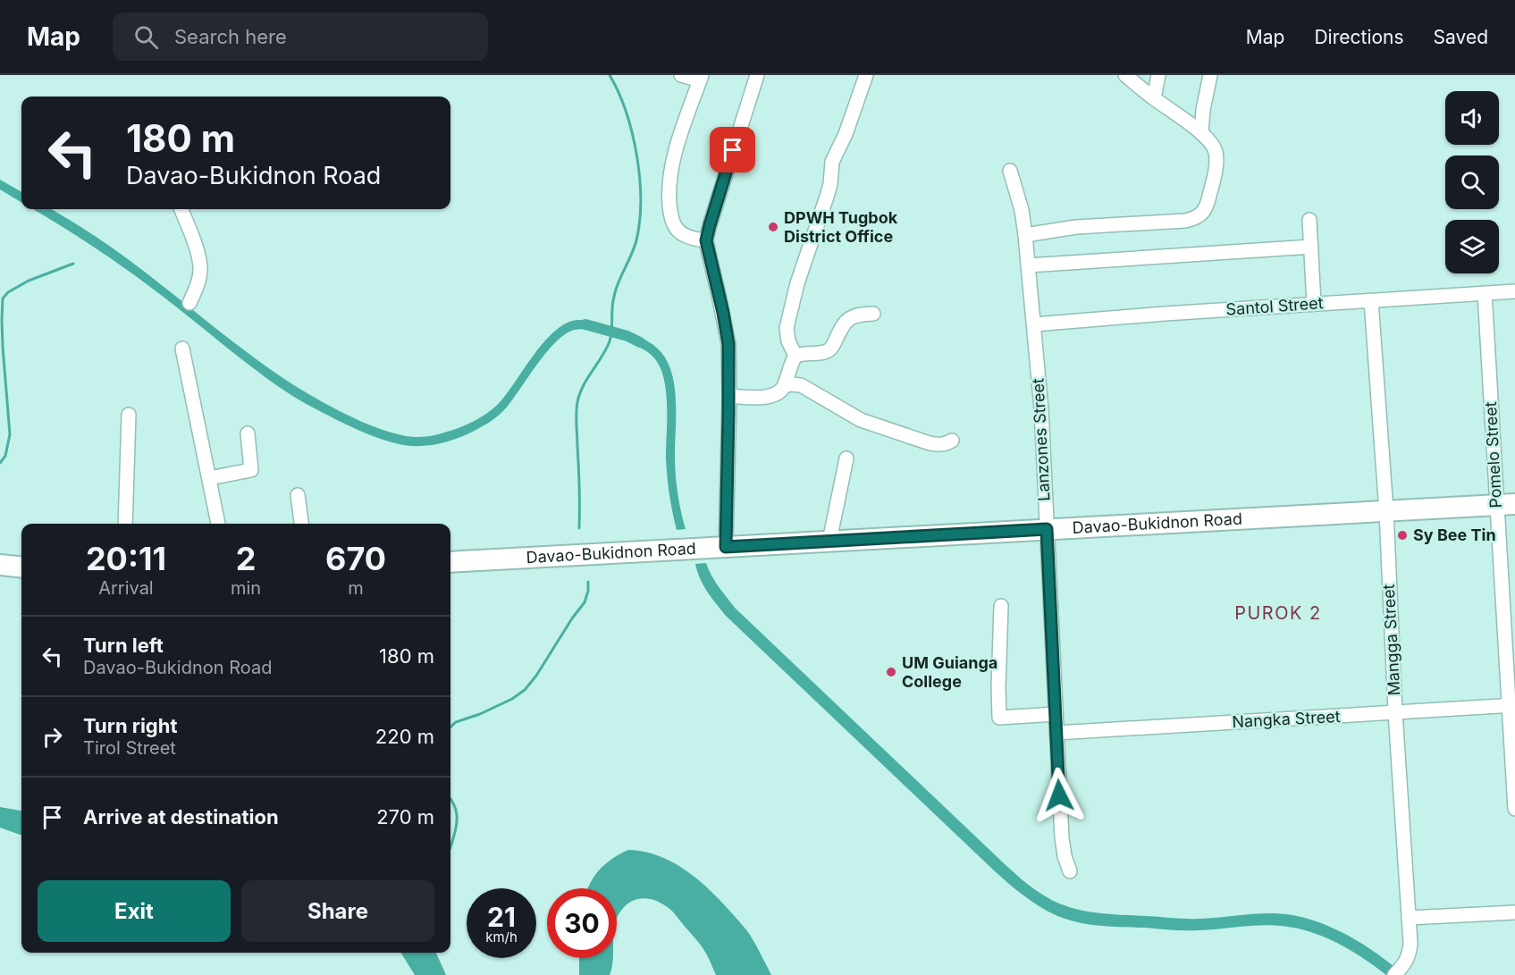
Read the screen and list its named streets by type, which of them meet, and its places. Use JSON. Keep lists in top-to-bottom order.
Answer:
{
  "streets": {
    "highway": ["Davao-Bukidnon Road"],
    "street": [
      "Santol Street",
      "Lanzones Street",
      "Pomelo Street",
      "Mangga Street",
      "Nangka Street"
    ]
  },
  "crossings": [
    ["Santol Street", "Lanzones Street"],
    ["Santol Street", "Pomelo Street"],
    ["Santol Street", "Mangga Street"],
    ["Lanzones Street", "Davao-Bukidnon Road"],
    ["Lanzones Street", "Nangka Street"],
    ["Pomelo Street", "Davao-Bukidnon Road"],
    ["Pomelo Street", "Nangka Street"],
    ["Davao-Bukidnon Road", "Mangga Street"],
    ["Mangga Street", "Nangka Street"]
  ],
  "districts": ["PUROK 2"],
  "places": ["DPWH Tugbok District Office", "Sy Bee Tin", "UM Guianga College"],
  "page": {
    "header": "Map",
    "search": "Search here",
    "nav": ["Map", "Directions", "Saved"],
    "turn": ["180 m", "Davao-Bukidnon Road"],
    "eta": [
      "20:11",
      "Arrival",
      "2",
      "min",
      "670",
      "m"
    ],
    "list": [
      {
        "name": "Turn left",
        "note": "Davao-Bukidnon Road",
        "value": "180 m"
      },
      {
        "name": "Turn right",
        "note": "Tirol Street",
        "value": "220 m"
      },
      {
        "name": "Arrive at destination",
        "value": "270 m"
      }
    ],
    "buttons": ["Exit", "Share"],
    "speed": "21 km/h",
    "limit": "30"
  }
}
